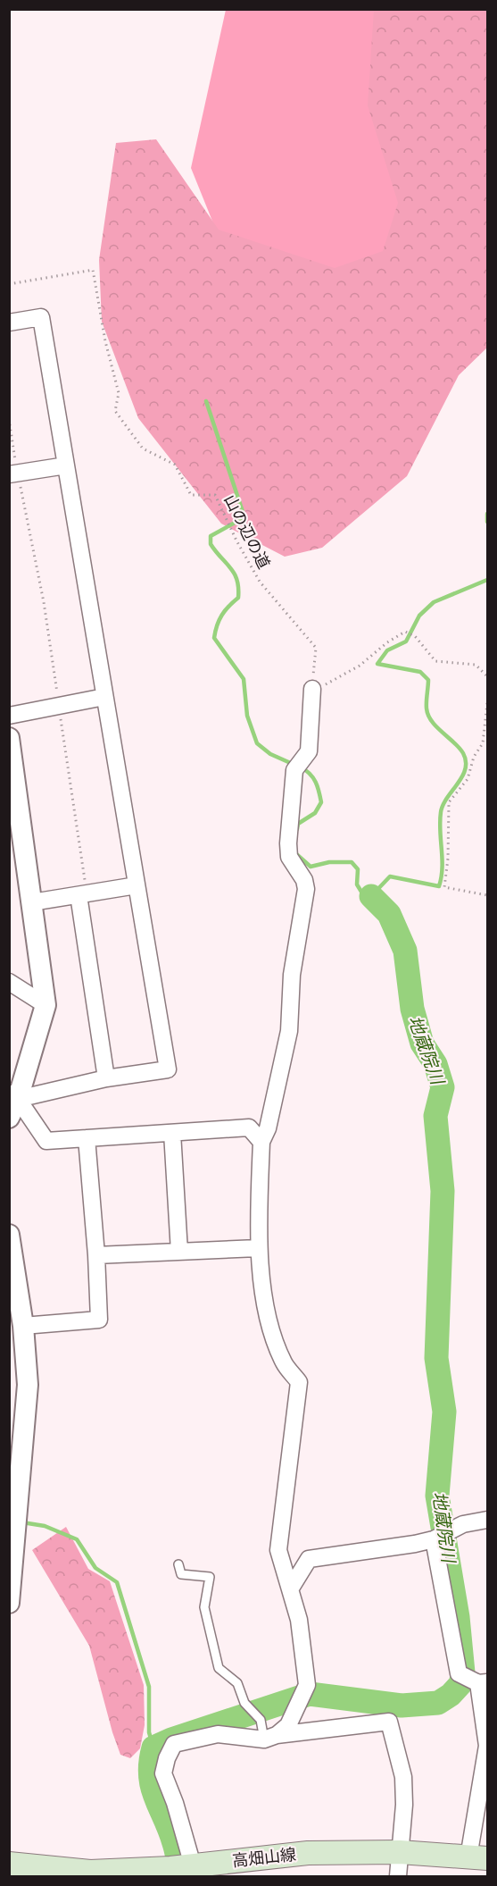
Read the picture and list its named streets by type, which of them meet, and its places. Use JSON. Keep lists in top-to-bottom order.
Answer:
{
  "streets": {
    "main road": ["高畑山線"],
    "path": ["山の辺の道"]
  },
  "water": ["地蔵院川"]
}
